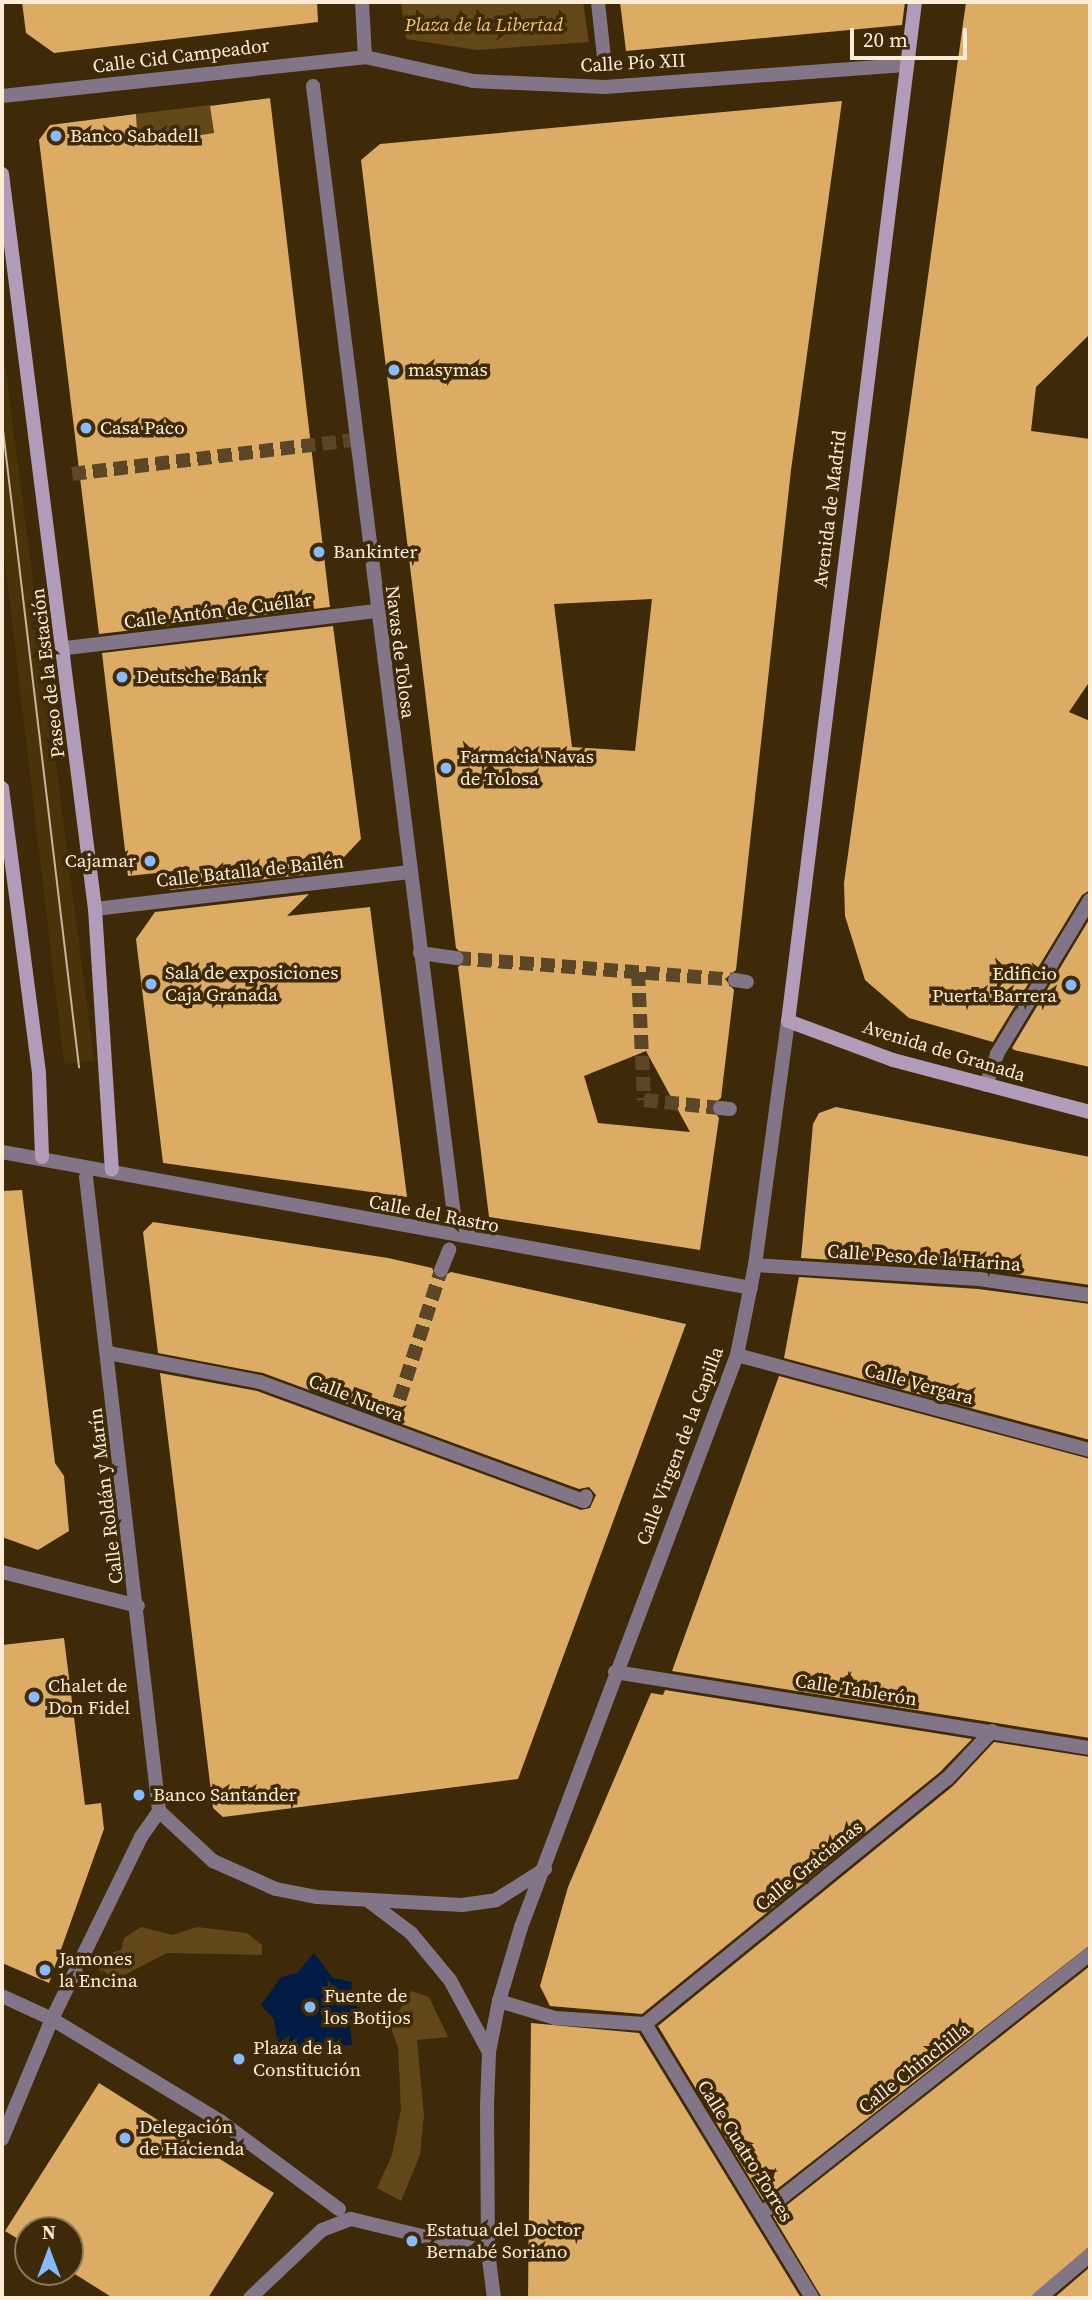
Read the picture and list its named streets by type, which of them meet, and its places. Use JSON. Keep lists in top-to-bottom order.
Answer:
{
  "streets": {
    "main road": ["Avenida de Madrid", "Paseo de la Estación", "Avenida de Granada"],
    "street": [
      "Calle Cid Campeador",
      "Calle Pío XII",
      "Calle Antón de Cuéllar",
      "Navas de Tolosa",
      "Calle Batalla de Bailén",
      "Calle del Rastro",
      "Calle Peso de la Harina",
      "Calle Vergara",
      "Calle Nueva",
      "Calle Virgen de la Capilla",
      "Calle Roldán y Marín",
      "Calle Tablerón",
      "Calle Gracianas",
      "Calle Chinchilla",
      "Calle Cuatro Torres"
    ]
  },
  "crossings": [
    ["Calle Cid Campeador", "Calle Pío XII"],
    ["Calle Pío XII", "Avenida de Madrid"],
    ["Avenida de Madrid", "Avenida de Granada"],
    ["Avenida de Madrid", "Calle Virgen de la Capilla"],
    ["Calle Antón de Cuéllar", "Navas de Tolosa"],
    ["Calle Antón de Cuéllar", "Paseo de la Estación"],
    ["Navas de Tolosa", "Calle Batalla de Bailén"],
    ["Paseo de la Estación", "Calle Batalla de Bailén"],
    ["Paseo de la Estación", "Calle del Rastro"],
    ["Avenida de Granada", "Calle Virgen de la Capilla"],
    ["Calle del Rastro", "Calle Virgen de la Capilla"],
    ["Calle Peso de la Harina", "Calle Virgen de la Capilla"],
    ["Calle Vergara", "Calle Virgen de la Capilla"],
    ["Calle Nueva", "Calle Roldán y Marín"],
    ["Calle Virgen de la Capilla", "Calle Tablerón"],
    ["Calle Tablerón", "Calle Gracianas"],
    ["Calle Gracianas", "Calle Cuatro Torres"],
    ["Calle Chinchilla", "Calle Cuatro Torres"]
  ],
  "parks": ["Plaza de la Libertad"],
  "places": [
    "Banco Sabadell",
    "masymas",
    "Casa Paco",
    "Bankinter",
    "Deutsche Bank",
    "Farmacia Navas de Tolosa",
    "Cajamar",
    "Sala de exposiciones Caja Granada",
    "Edificio Puerta Barrera",
    "Chalet de Don Fidel",
    "Banco Santander",
    "Jamones la Encina",
    "Fuente de los Botijos",
    "Plaza de la Constitución",
    "Delegación de Hacienda",
    "Estatua del Doctor Bernabé Soriano"
  ],
  "scale_bar": "20 m",
  "north": "top"
}
